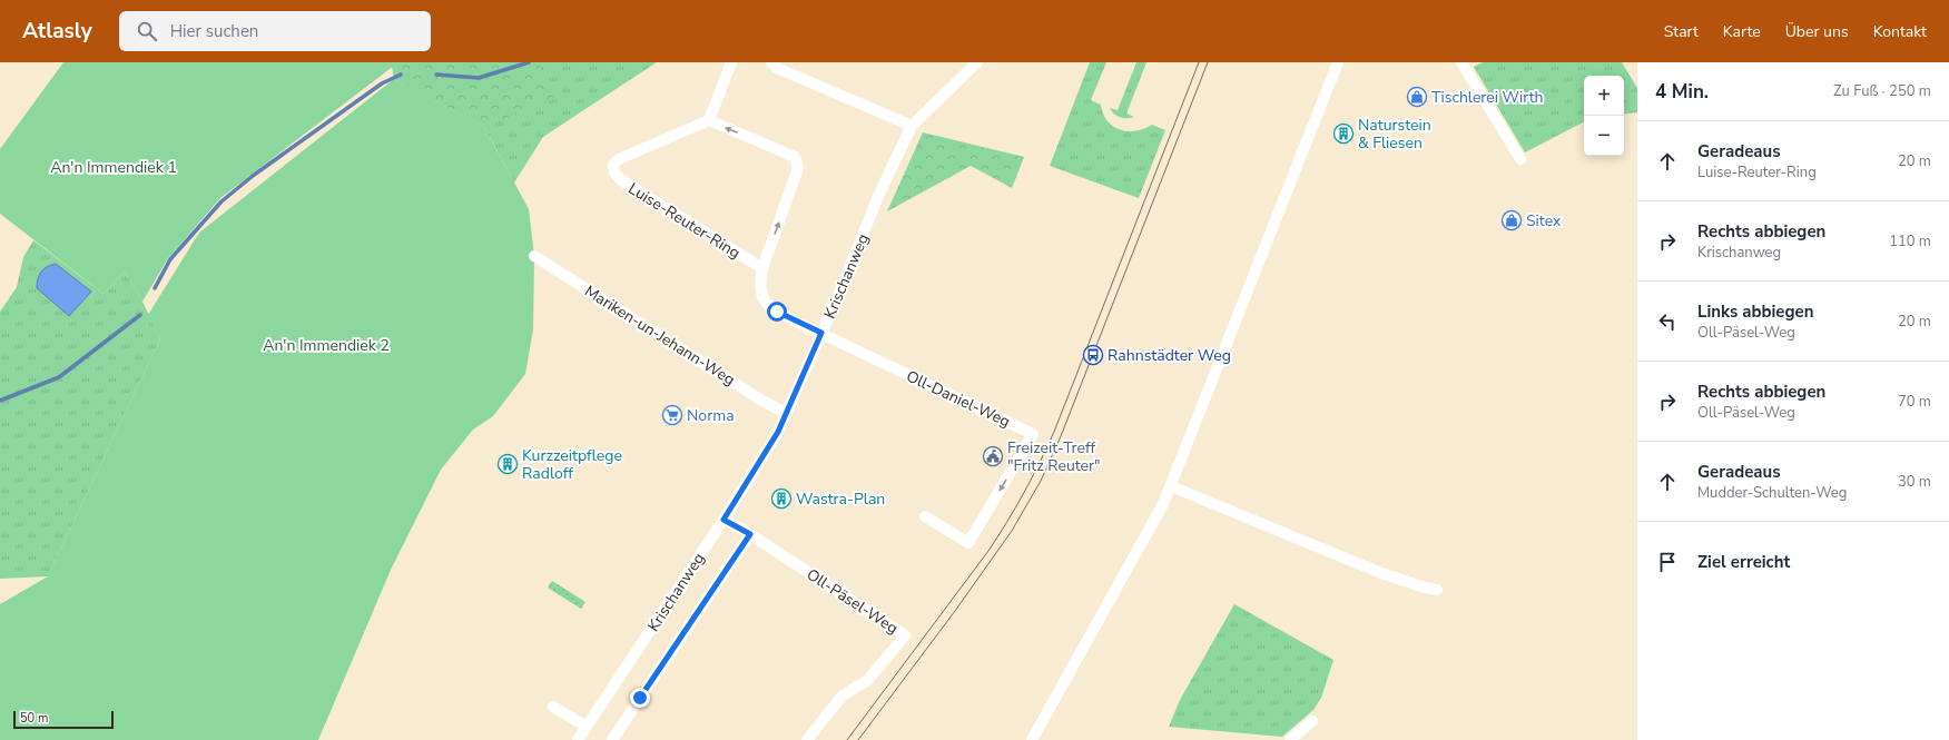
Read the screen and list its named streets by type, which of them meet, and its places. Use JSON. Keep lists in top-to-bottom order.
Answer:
{
  "streets": {
    "street": [
      "Luise-Reuter-Ring",
      "Krischanweg",
      "Mariken-un-Jehann-Weg",
      "Oll-Daniel-Weg",
      "Oll-Päsel-Weg"
    ]
  },
  "crossings": [
    ["Krischanweg", "Mariken-un-Jehann-Weg"],
    ["Krischanweg", "Oll-Daniel-Weg"],
    ["Krischanweg", "Oll-Päsel-Weg"]
  ],
  "parks": ["An'n Immendiek 1", "An'n Immendiek 2"],
  "places": {
    "shop": ["Tischlerei Wirth", "Sitex"],
    "building": ["Naturstein & Fliesen", "Kurzzeitpflege Radloff", "Wastra-Plan"],
    "bus stop": ["Rahnstädter Weg"],
    "supermarket": ["Norma"],
    "public building": ["Freizeit-Treff \"Fritz Reuter\""]
  },
  "scale_bar": "50 m",
  "page": {
    "header": "Atlasly",
    "search": "Hier suchen",
    "nav": [
      "Start",
      "Karte",
      "Über uns",
      "Kontakt"
    ],
    "heading": ["4 Min.", "Zu Fuß · 250 m"],
    "map_buttons": ["+", "−"],
    "list": [
      ["Geradeaus", "Luise-Reuter-Ring", "20 m"],
      ["Rechts abbiegen", "Krischanweg", "110 m"],
      ["Links abbiegen", "Oll-Päsel-Weg", "20 m"],
      ["Rechts abbiegen", "Oll-Päsel-Weg", "70 m"],
      ["Geradeaus", "Mudder-Schulten-Weg", "30 m"],
      "Ziel erreicht"
    ],
    "scale": "50 m"
  }
}
